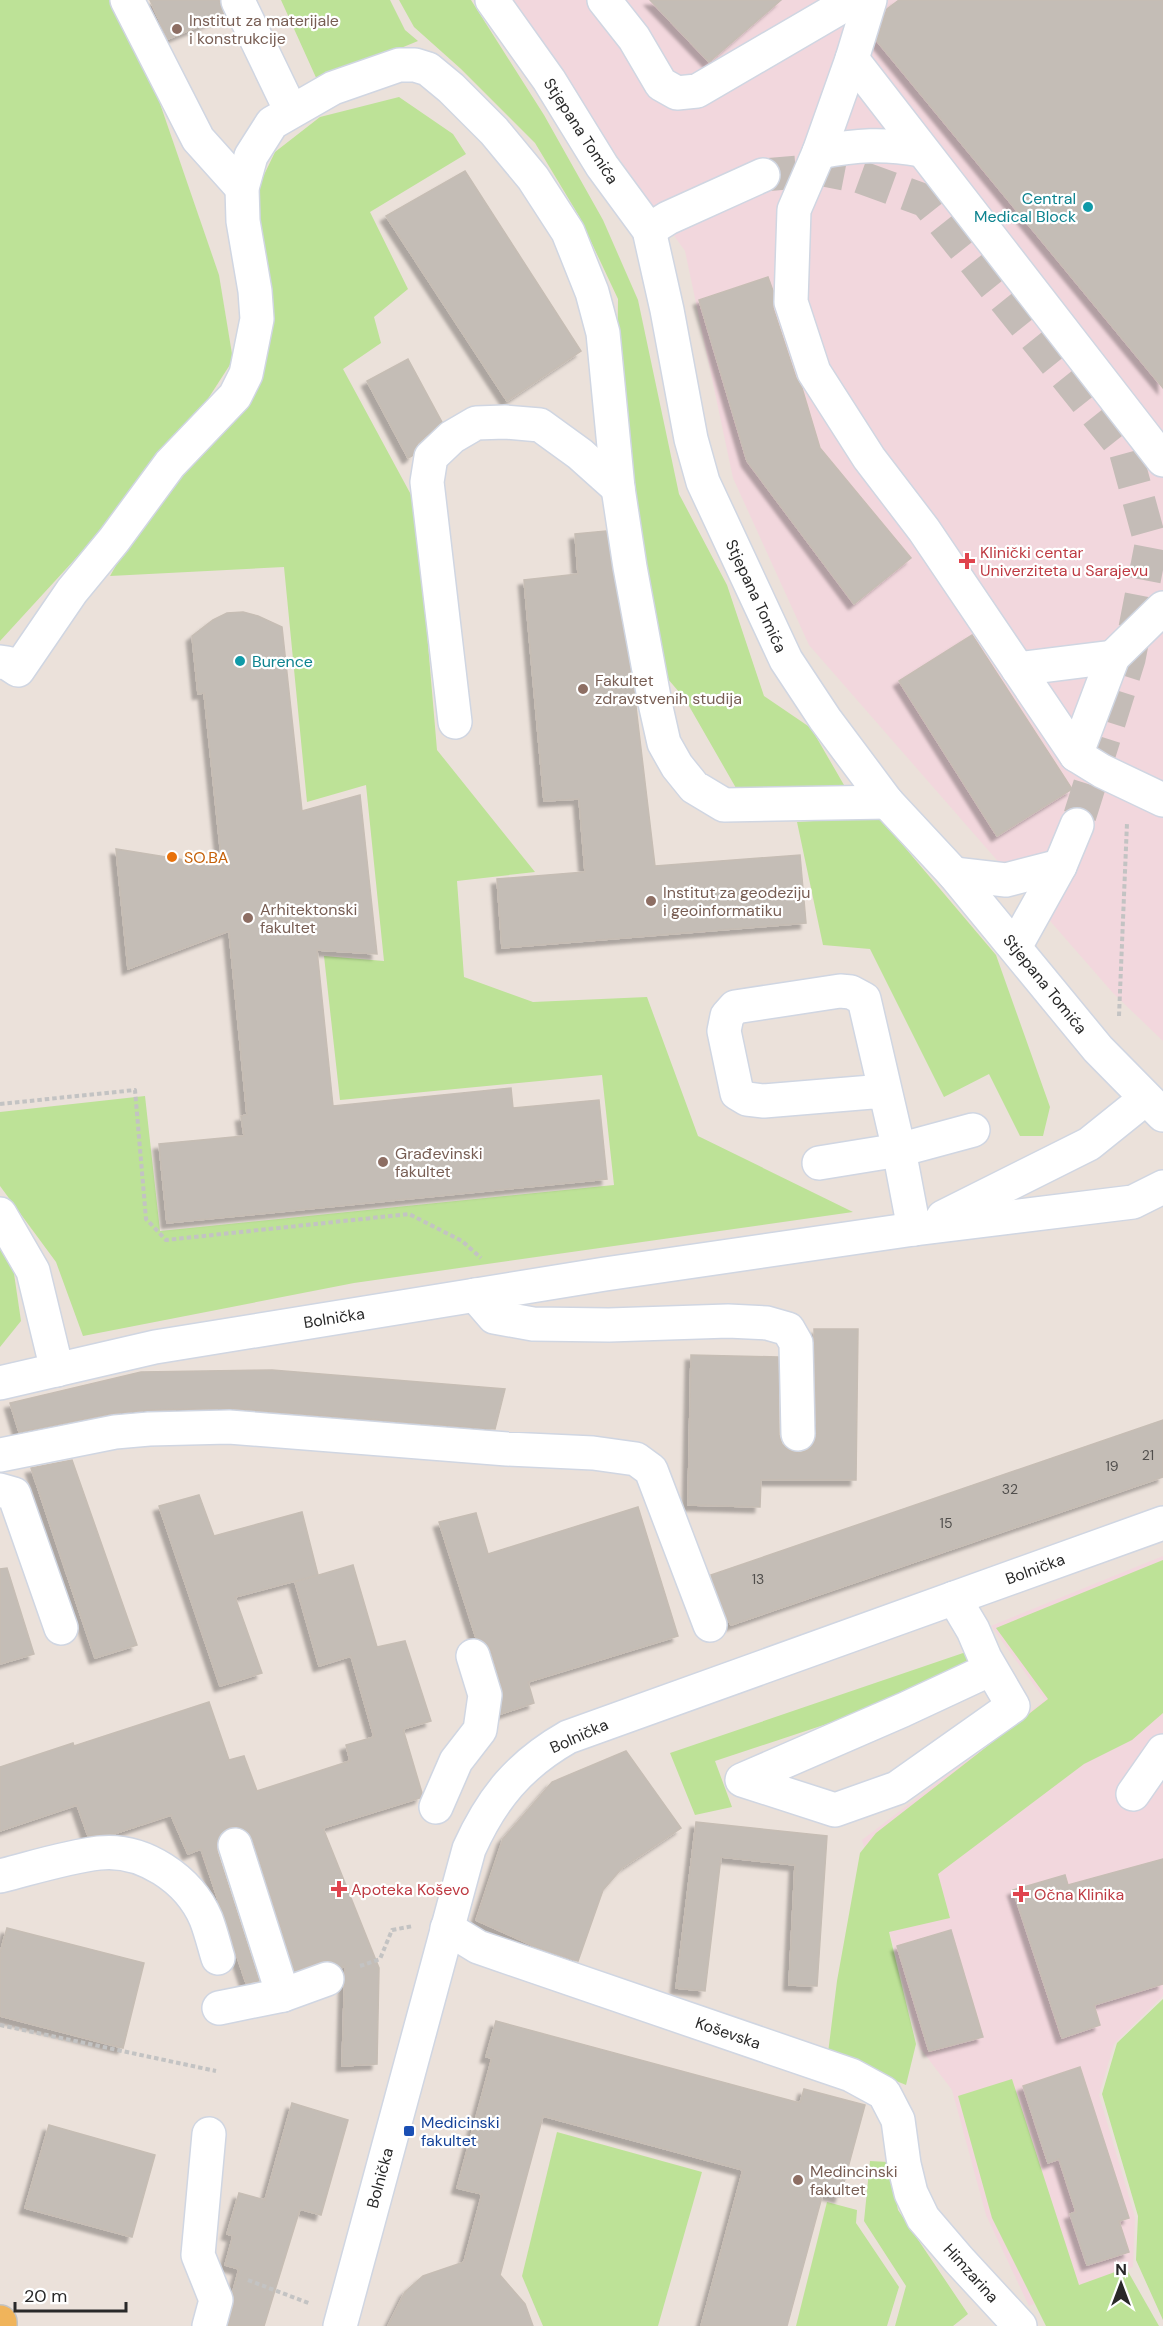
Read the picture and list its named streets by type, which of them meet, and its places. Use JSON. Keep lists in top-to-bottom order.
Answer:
{
  "streets": {
    "street": [
      "Stjepana Tomića",
      "Bolnička",
      "Koševska",
      "Himzarina"
    ]
  },
  "crossings": [
    ["Stjepana Tomića", "Bolnička"],
    ["Bolnička", "Koševska"],
    ["Koševska", "Himzarina"]
  ],
  "places": {
    "other": [
      "Institut za materijale i konstrukcije",
      "Central Medical Block",
      "Burence",
      "Fakultet zdravstvenih studija",
      "SO.BA",
      "Institut za geodeziju i geoinformatiku",
      "Arhitektonski fakultet",
      "Građevinski fakultet",
      "Medincinski fakultet"
    ],
    "health": ["Klinički centar Univerziteta u Sarajevu", "Apoteka Koševo", "Očna Klinika"],
    "transit": ["Medicinski fakultet"]
  },
  "house_numbers": [
    "21",
    "19",
    "32",
    "15",
    "13"
  ],
  "scale_bar": "20 m",
  "north": "top"
}
